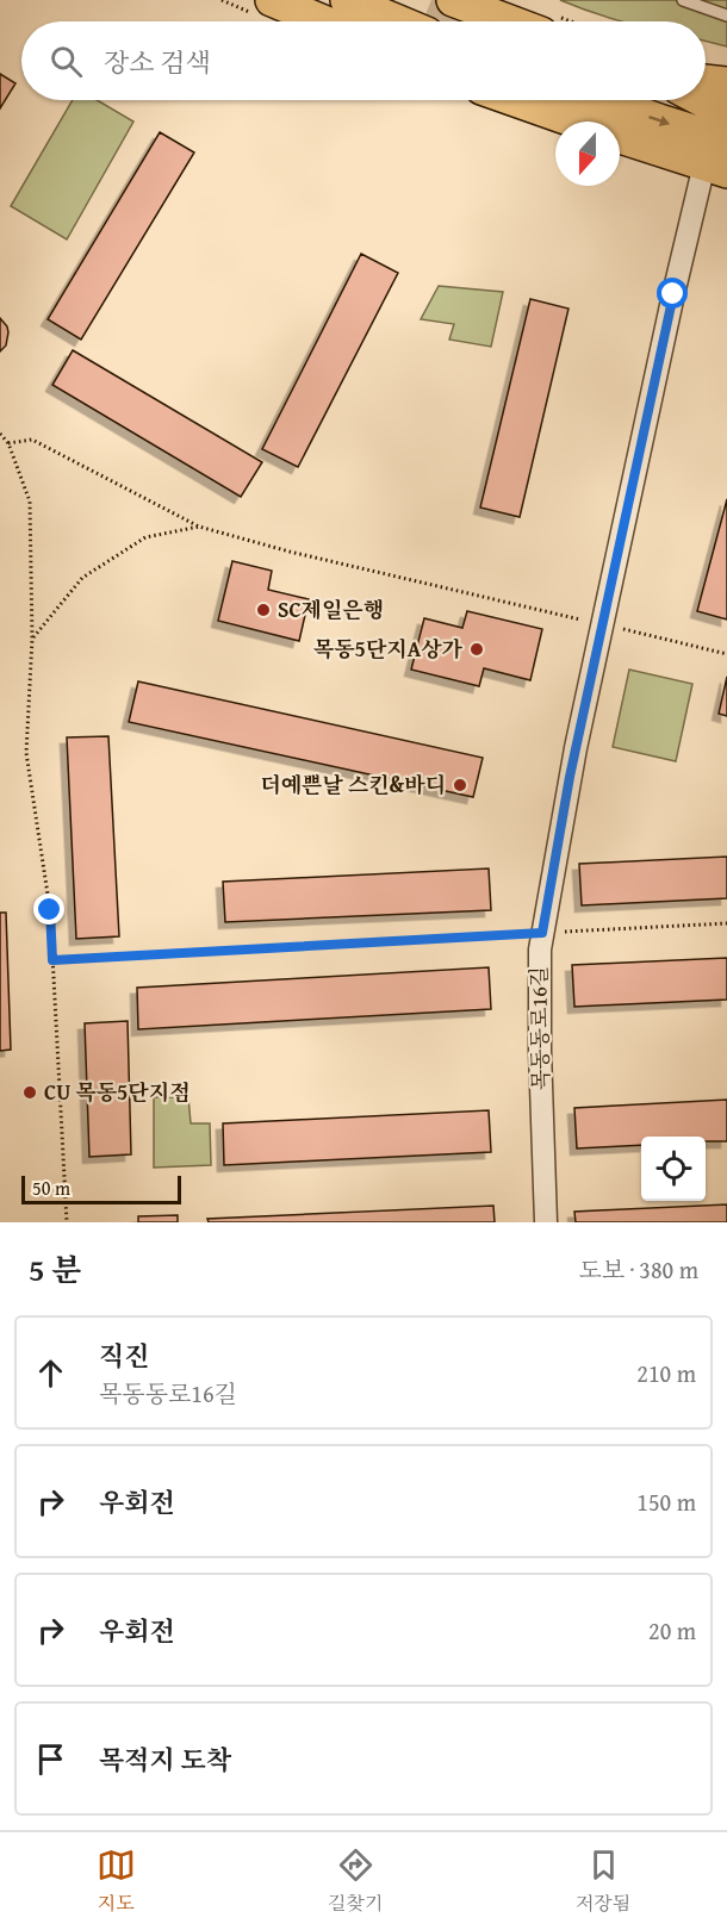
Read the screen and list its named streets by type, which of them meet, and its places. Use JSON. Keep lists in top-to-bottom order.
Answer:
{
  "streets": {
    "street": ["목동동로16길"]
  },
  "places": [
    "SC제일은행",
    "목동5단지A상가",
    "더예쁜날 스킨&바디",
    "CU 목동5단지점"
  ],
  "scale_bar": "50 m",
  "north": "bottom",
  "page": {
    "search": "장소 검색",
    "scale": "50 m",
    "heading": ["5 분", "도보 · 380 m"],
    "list": [
      ["직진", "목동동로16길", "210 m"],
      ["우회전", "150 m"],
      ["우회전", "20 m"],
      "목적지 도착"
    ],
    "nav": ["지도", "길찾기", "저장됨"]
  }
}
